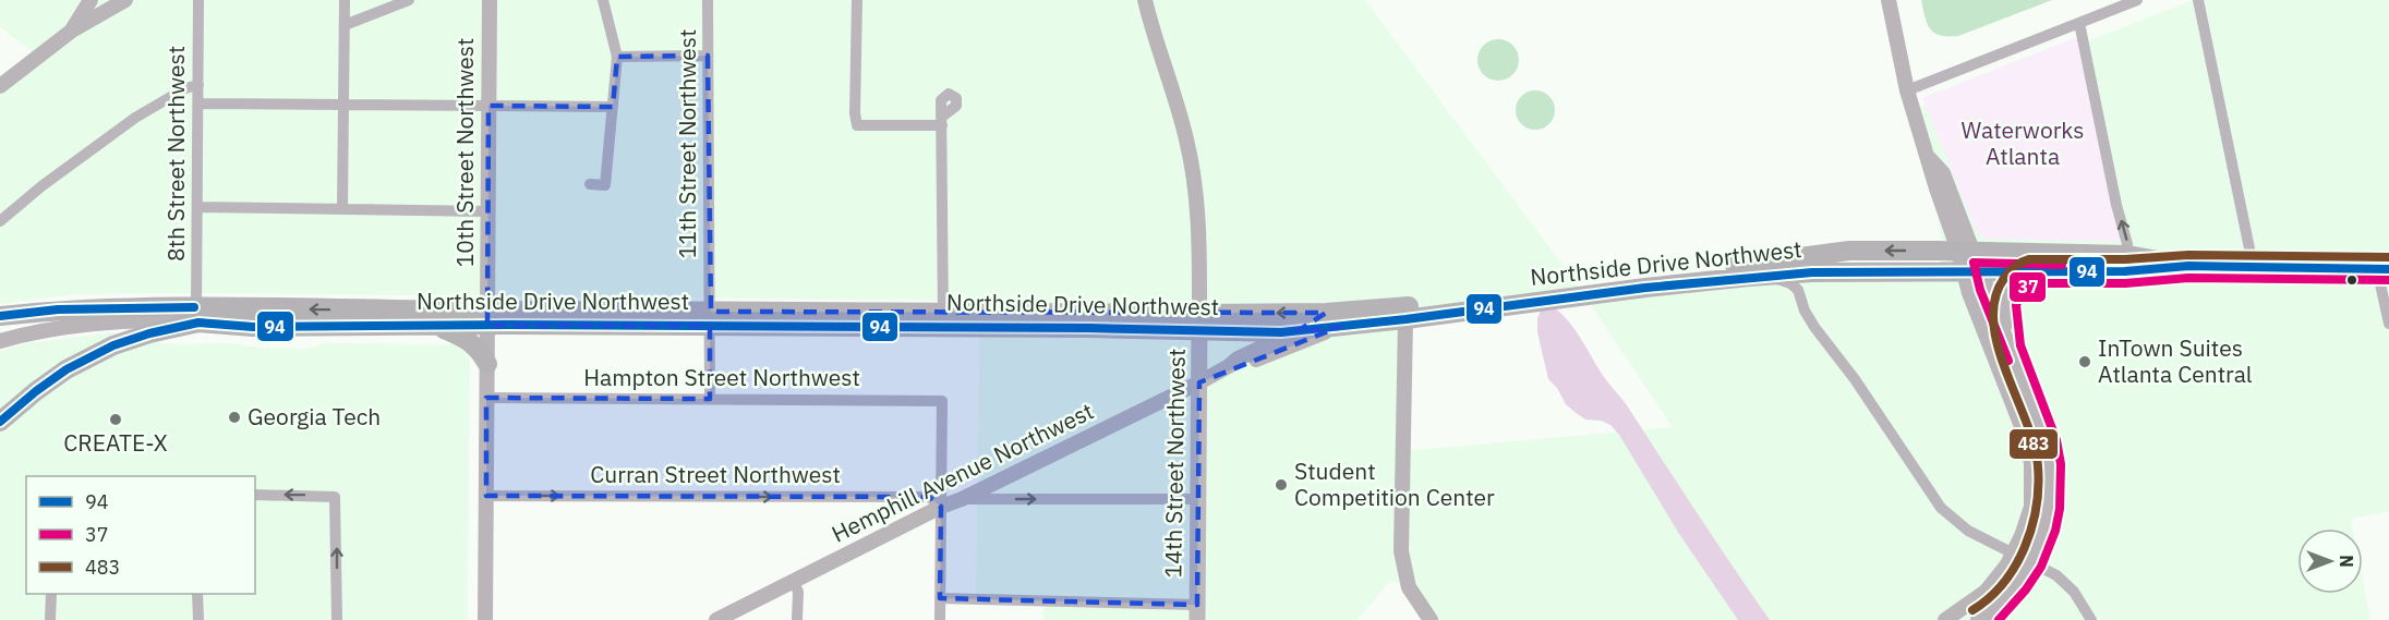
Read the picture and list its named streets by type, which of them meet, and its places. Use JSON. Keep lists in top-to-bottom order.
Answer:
{
  "streets": {
    "highway": ["Northside Drive Northwest"],
    "main road": ["14th Street Northwest"],
    "street": [
      "11th Street Northwest",
      "10th Street Northwest",
      "8th Street Northwest",
      "Hampton Street Northwest",
      "Hemphill Avenue Northwest",
      "Curran Street Northwest"
    ]
  },
  "crossings": [
    ["11th Street Northwest", "Northside Drive Northwest"],
    ["11th Street Northwest", "Hampton Street Northwest"],
    ["10th Street Northwest", "Northside Drive Northwest"],
    ["10th Street Northwest", "Hampton Street Northwest"],
    ["10th Street Northwest", "Curran Street Northwest"],
    ["8th Street Northwest", "Northside Drive Northwest"],
    ["Northside Drive Northwest", "14th Street Northwest"],
    ["Northside Drive Northwest", "Hemphill Avenue Northwest"],
    ["Hampton Street Northwest", "Hemphill Avenue Northwest"],
    ["Hampton Street Northwest", "Curran Street Northwest"],
    ["14th Street Northwest", "Hemphill Avenue Northwest"],
    ["Hemphill Avenue Northwest", "Curran Street Northwest"]
  ],
  "one_way": ["Curran Street Northwest"],
  "parks": ["Waterworks Atlanta"],
  "places": [
    "InTown Suites Atlanta Central",
    "Georgia Tech",
    "CREATE-X",
    "Student Competition Center"
  ],
  "lines": ["transit line 483", "transit line 37", "transit line 94"],
  "legend": ["94", "37", "483"],
  "north": "right"
}
